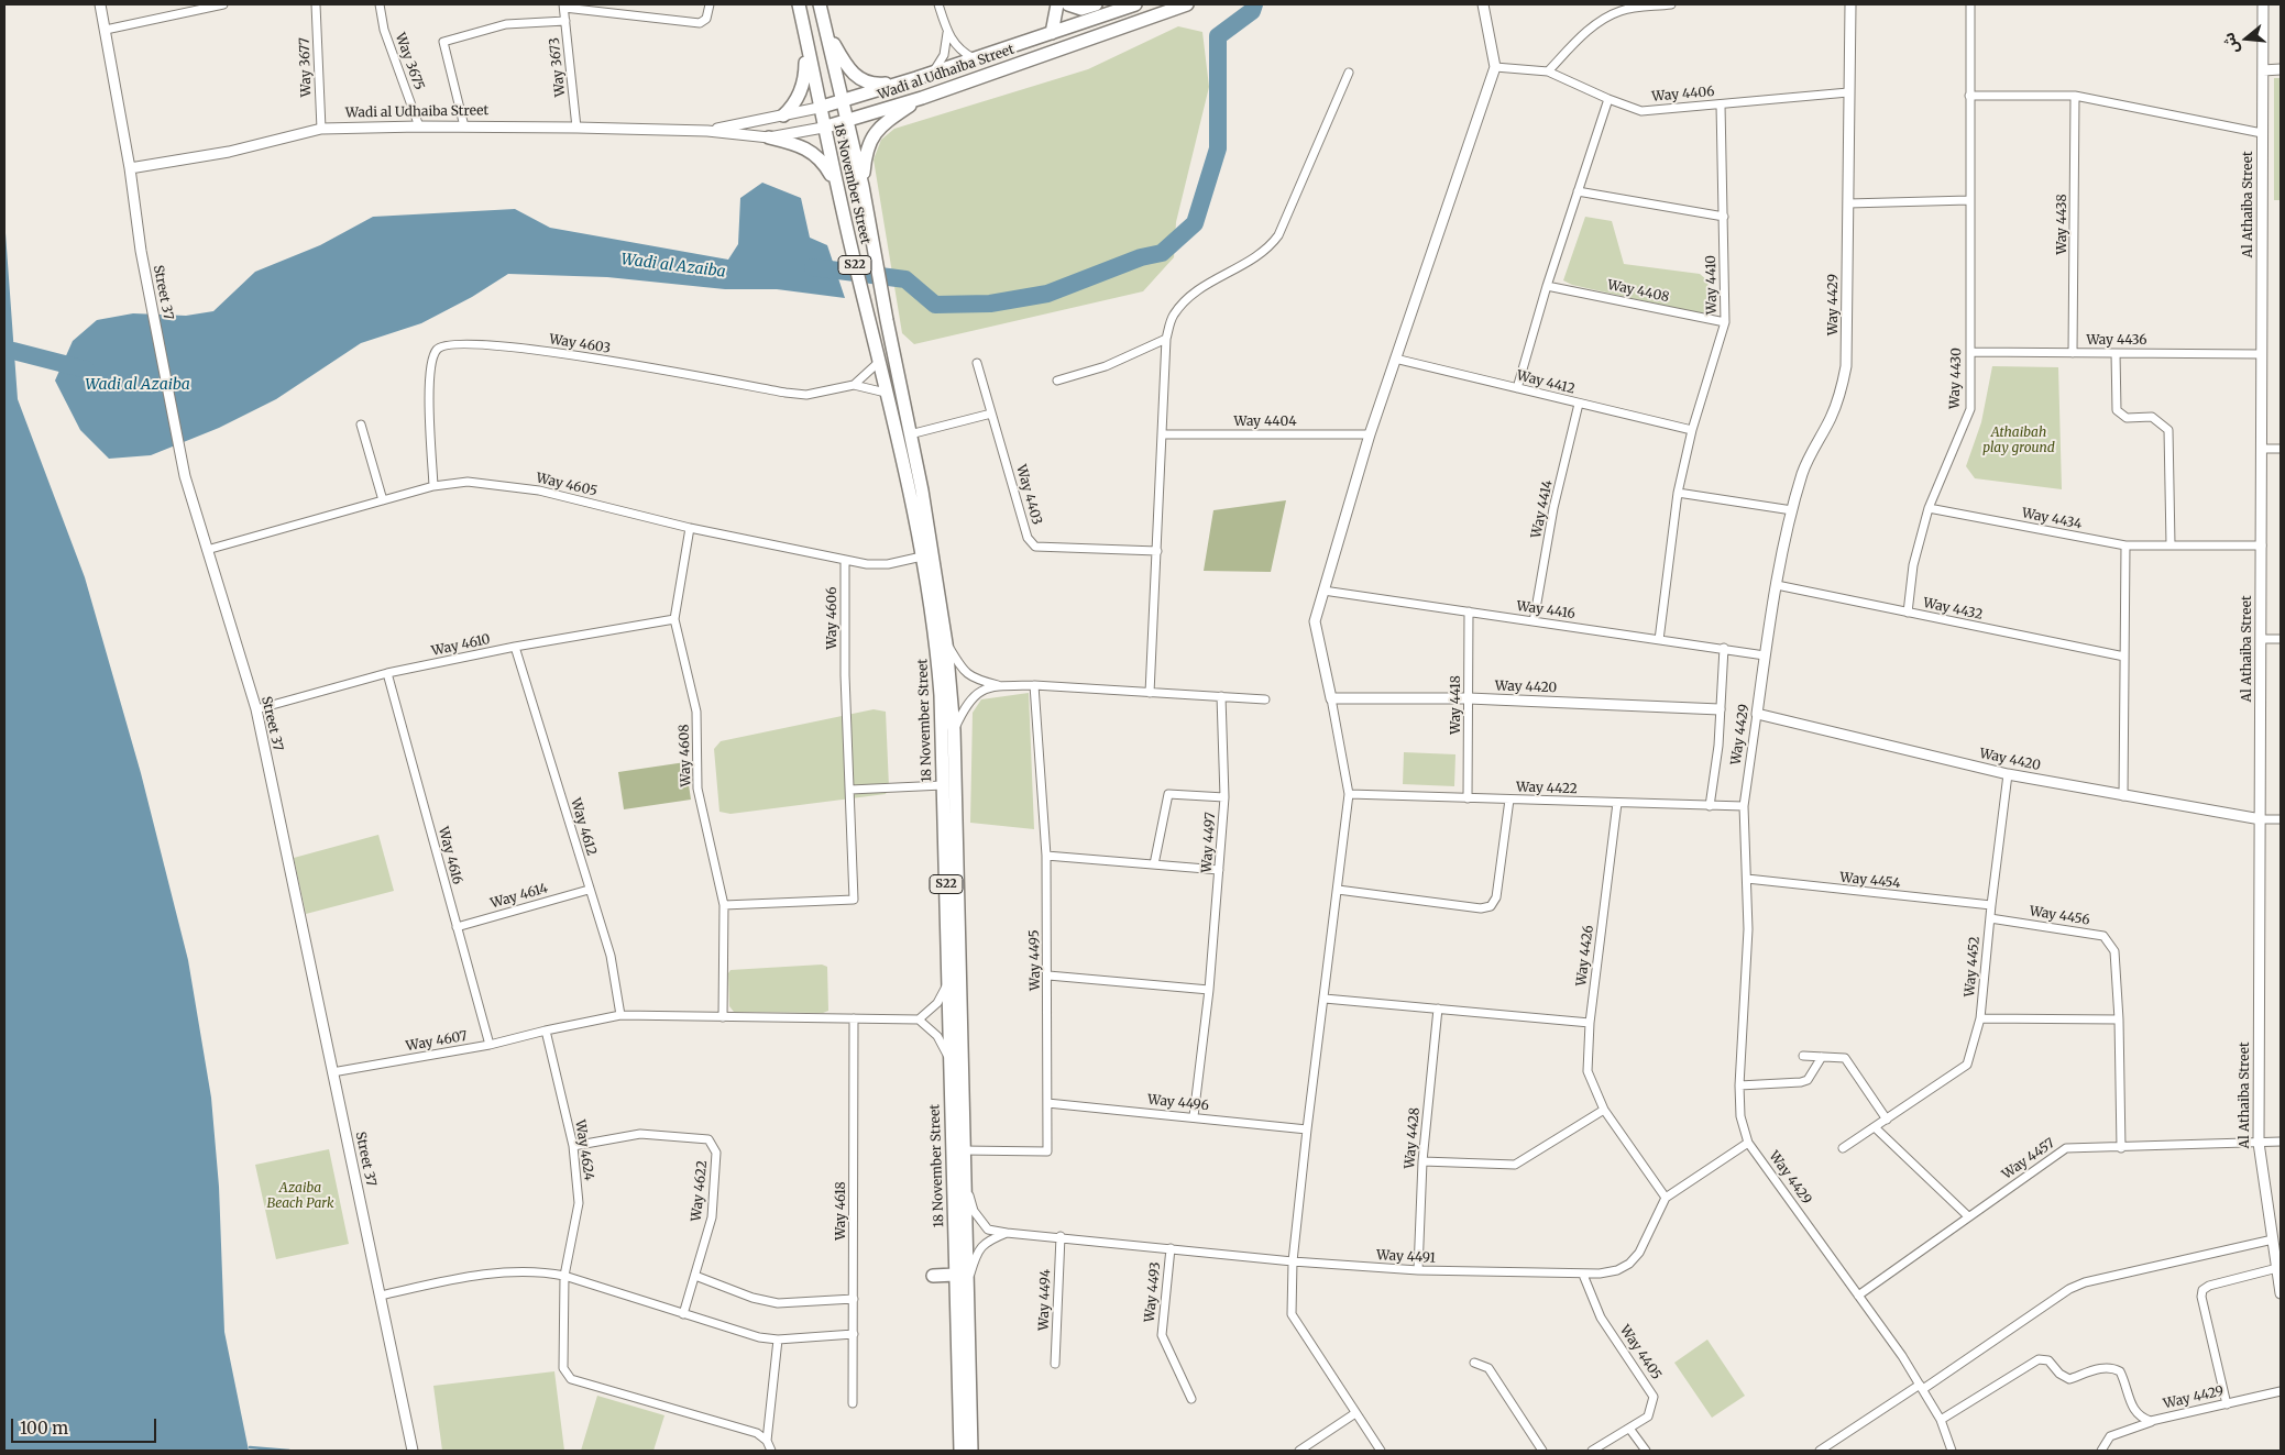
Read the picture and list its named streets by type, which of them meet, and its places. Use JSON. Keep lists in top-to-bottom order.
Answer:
{
  "streets": {
    "main road": ["Wadi al Udhaiba Street", "18 November Street", "S22"],
    "street": [
      "Way 3675",
      "Way 3677",
      "Way 3673",
      "Way 4406",
      "Al Athaiba Street",
      "Way 4438",
      "Way 4410",
      "Way 4408",
      "Street 37",
      "Way 4429",
      "Way 4436",
      "Way 4603",
      "Way 4430",
      "Way 4412",
      "Way 4404",
      "Way 4605",
      "Way 4403",
      "Way 4414",
      "Way 4434",
      "Way 4432",
      "Way 4416",
      "Way 4606",
      "Way 4610",
      "Way 4420",
      "Way 4418",
      "Way 4608",
      "Way 4422",
      "Way 4612",
      "Way 4497",
      "Way 4616",
      "Way 4454",
      "Way 4614",
      "Way 4456",
      "Way 4426",
      "Way 4495",
      "Way 4452",
      "Way 4607",
      "Way 4496",
      "Way 4428",
      "Way 4624",
      "Way 4457",
      "Way 4622",
      "Way 4618",
      "Way 4491",
      "Way 4493",
      "Way 4494",
      "Way 4405"
    ]
  },
  "crossings": [
    ["Way 3675", "Wadi al Udhaiba Street"],
    ["Way 3677", "Wadi al Udhaiba Street"],
    ["Way 3673", "Wadi al Udhaiba Street"],
    ["Wadi al Udhaiba Street", "18 November Street"],
    ["Wadi al Udhaiba Street", "Street 37"],
    ["Way 4406", "Way 4410"],
    ["Way 4406", "Way 4429"],
    ["18 November Street", "Way 4603"],
    ["18 November Street", "Way 4605"],
    ["18 November Street", "Way 4495"],
    ["18 November Street", "Way 4491"],
    ["Al Athaiba Street", "Way 4436"],
    ["Al Athaiba Street", "Way 4434"],
    ["Al Athaiba Street", "Way 4420"],
    ["Al Athaiba Street", "Way 4457"],
    ["Way 4438", "Way 4436"],
    ["Way 4410", "Way 4408"],
    ["Way 4410", "Way 4412"],
    ["Way 4410", "Way 4416"],
    ["Street 37", "Way 4605"],
    ["Street 37", "Way 4610"],
    ["Street 37", "Way 4607"],
    ["Way 4429", "Way 4432"],
    ["Way 4429", "Way 4416"],
    ["Way 4429", "Way 4420"],
    ["Way 4429", "Way 4422"],
    ["Way 4429", "Way 4454"],
    ["Way 4429", "Way 4457"],
    ["Way 4436", "Way 4430"],
    ["Way 4603", "Way 4605"],
    ["Way 4430", "Way 4434"],
    ["Way 4430", "Way 4432"],
    ["Way 4412", "Way 4414"],
    ["Way 4605", "Way 4606"],
    ["Way 4605", "Way 4608"],
    ["Way 4414", "Way 4416"],
    ["Way 4416", "Way 4418"],
    ["Way 4606", "Way 4608"],
    ["Way 4610", "Way 4608"],
    ["Way 4610", "Way 4612"],
    ["Way 4610", "Way 4616"],
    ["Way 4420", "Way 4418"],
    ["Way 4420", "Way 4452"],
    ["Way 4418", "Way 4422"],
    ["Way 4422", "Way 4426"],
    ["Way 4612", "Way 4614"],
    ["Way 4497", "Way 4496"],
    ["Way 4616", "Way 4614"],
    ["Way 4616", "Way 4607"],
    ["Way 4454", "Way 4452"],
    ["Way 4456", "Way 4452"],
    ["Way 4456", "Way 4457"],
    ["Way 4426", "Way 4491"],
    ["Way 4495", "Way 4496"],
    ["Way 4607", "Way 4624"],
    ["Way 4428", "Way 4491"],
    ["Way 4624", "Way 4622"],
    ["Way 4491", "Way 4493"],
    ["Way 4491", "Way 4494"],
    ["Way 4491", "Way 4405"]
  ],
  "water": ["Wadi al Azaiba"],
  "parks": ["Athaibah play ground", "Azaiba Beach Park"],
  "scale_bar": "100 m",
  "north": "left"
}
